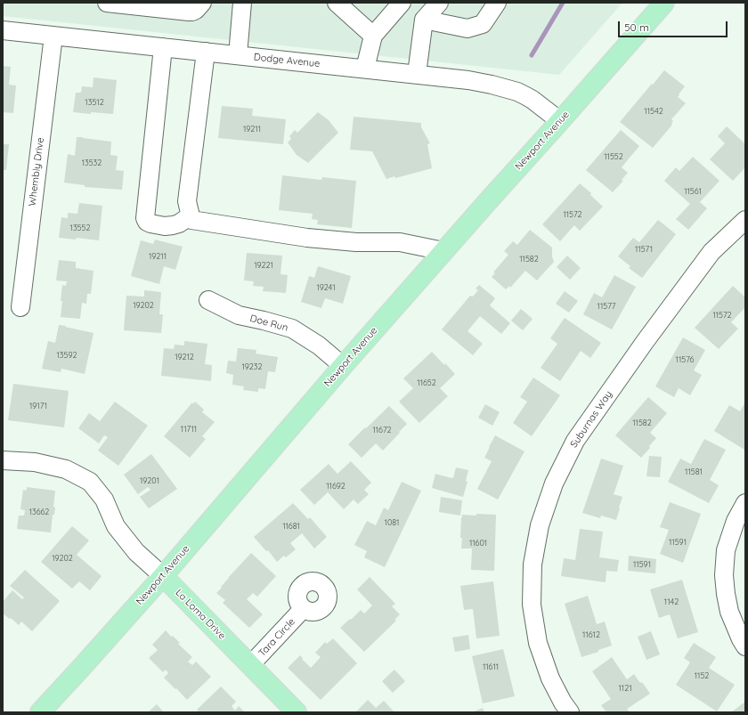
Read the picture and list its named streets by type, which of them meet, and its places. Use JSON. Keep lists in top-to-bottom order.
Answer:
{
  "streets": {
    "main road": ["Newport Avenue", "La Loma Drive"],
    "street": [
      "Dodge Avenue",
      "Whembly Drive",
      "Doe Run",
      "Suburnas Way",
      "Tara Circle"
    ]
  },
  "crossings": [
    ["Dodge Avenue", "Newport Avenue"],
    ["Dodge Avenue", "Whembly Drive"],
    ["Newport Avenue", "Doe Run"],
    ["Newport Avenue", "La Loma Drive"],
    ["La Loma Drive", "Tara Circle"]
  ],
  "house_numbers": [
    "13512",
    "11542",
    "19211",
    "11552",
    "13532",
    "11561",
    "11572",
    "13552",
    "11571",
    "19211",
    "11582",
    "19221",
    "19241",
    "19202",
    "11577",
    "11572",
    "13592",
    "19212",
    "11576",
    "19232",
    "11652",
    "19171",
    "11582",
    "11711",
    "11672",
    "11581",
    "19201",
    "11692",
    "13662",
    "1081",
    "11681",
    "11591",
    "11601",
    "19202",
    "11591",
    "1142",
    "11612",
    "11611",
    "1152",
    "1121"
  ],
  "scale_bar": "50 m"
}
